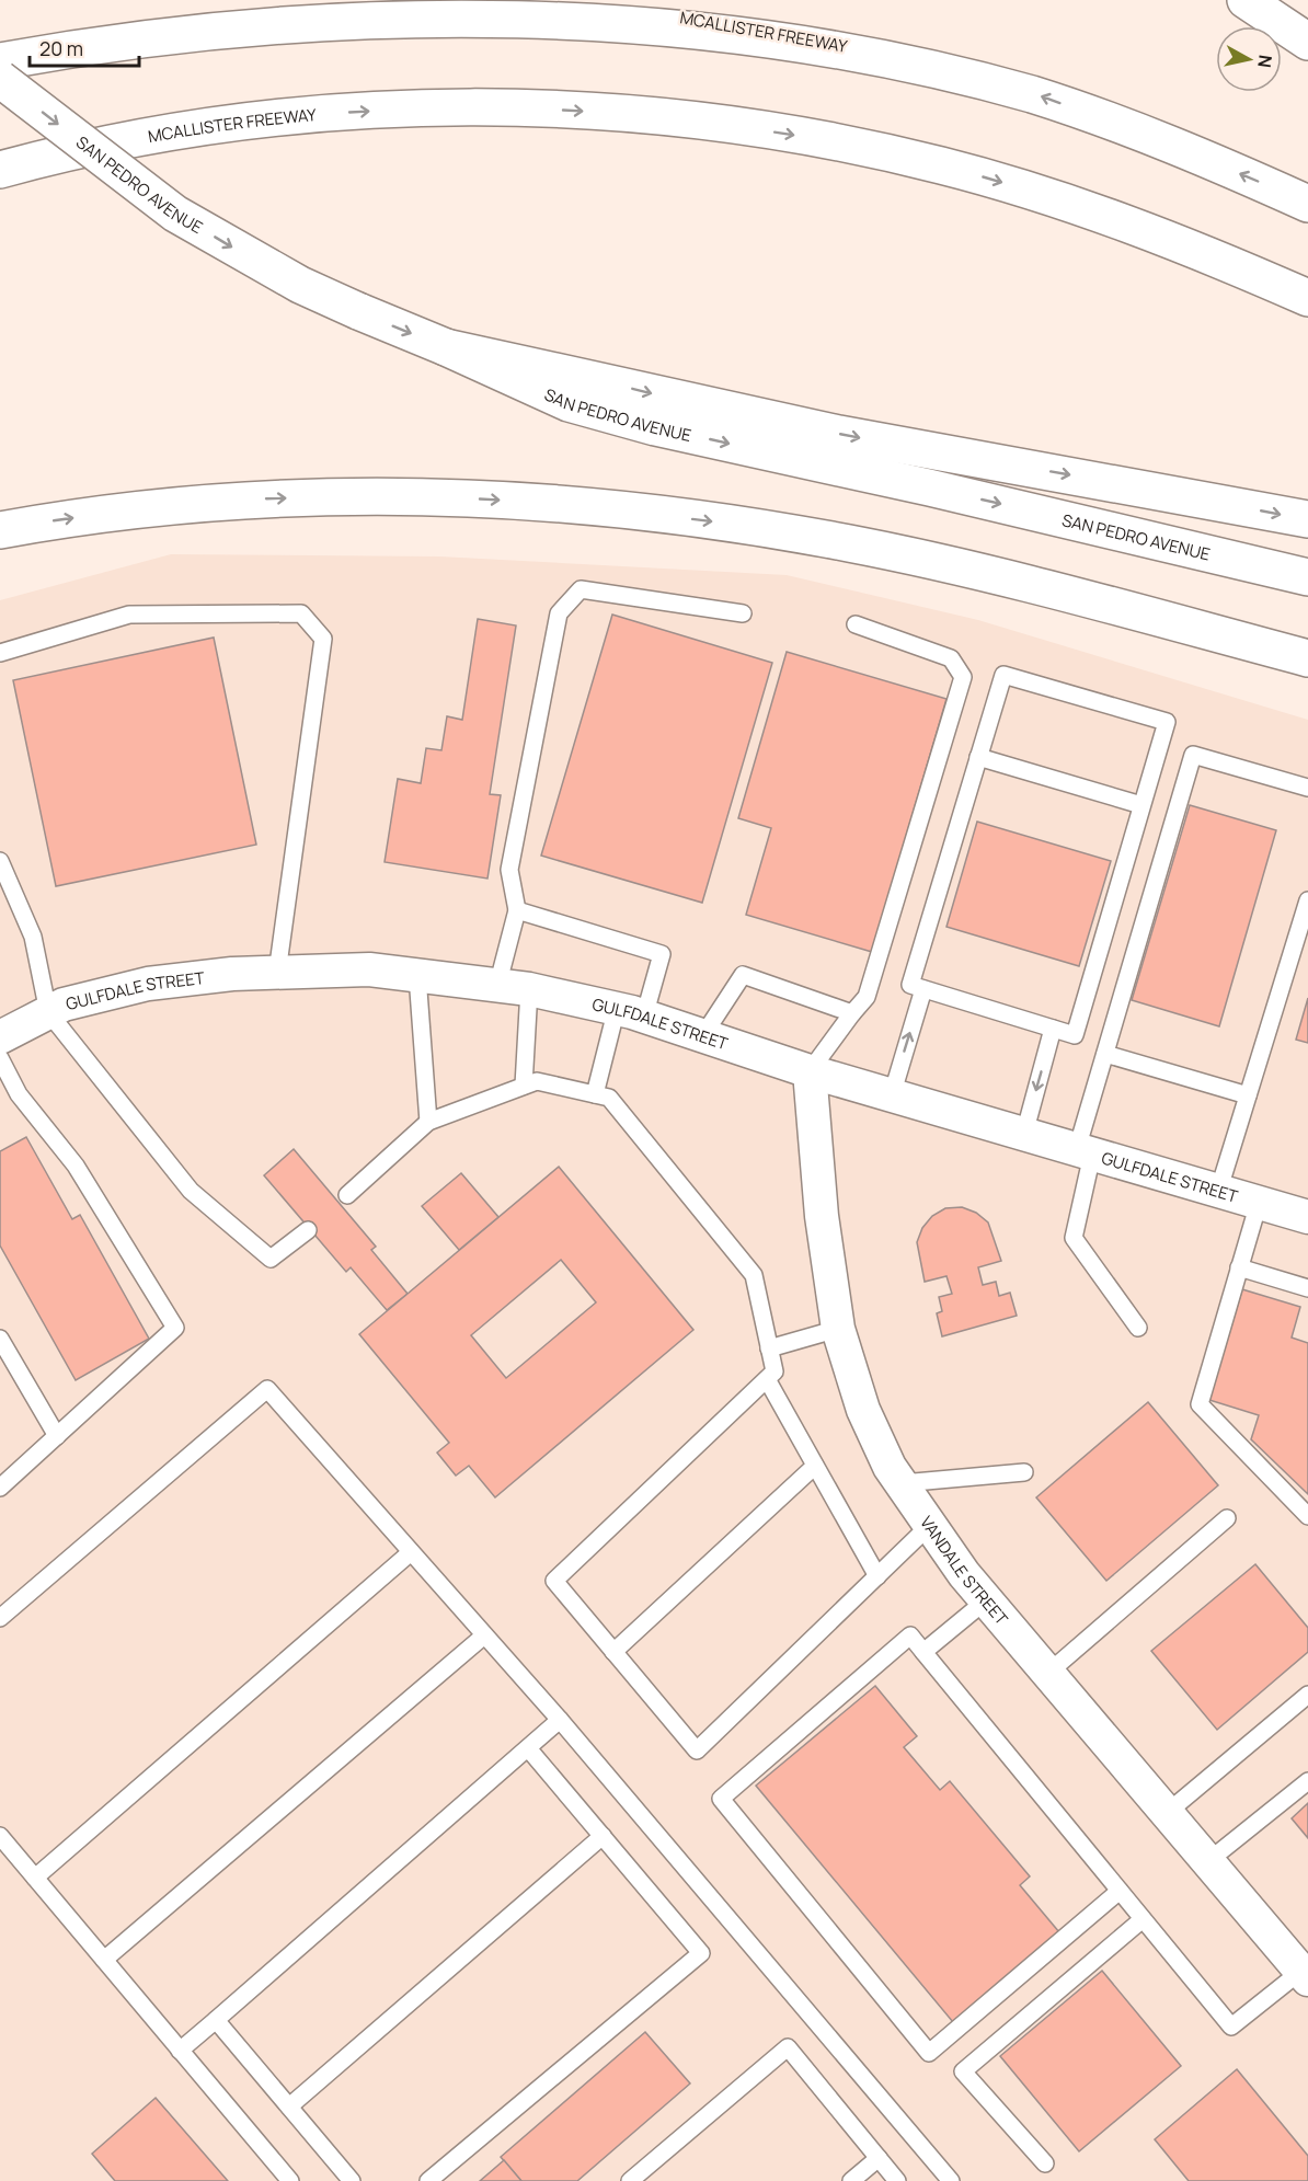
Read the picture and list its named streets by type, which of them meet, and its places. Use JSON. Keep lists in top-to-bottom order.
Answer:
{
  "streets": {
    "main road": ["MCALLISTER FREEWAY", "SAN PEDRO AVENUE"],
    "street": ["GULFDALE STREET", "VANDALE STREET"]
  },
  "crossings": [
    ["GULFDALE STREET", "VANDALE STREET"]
  ],
  "scale_bar": "20 m",
  "north": "right"
}
